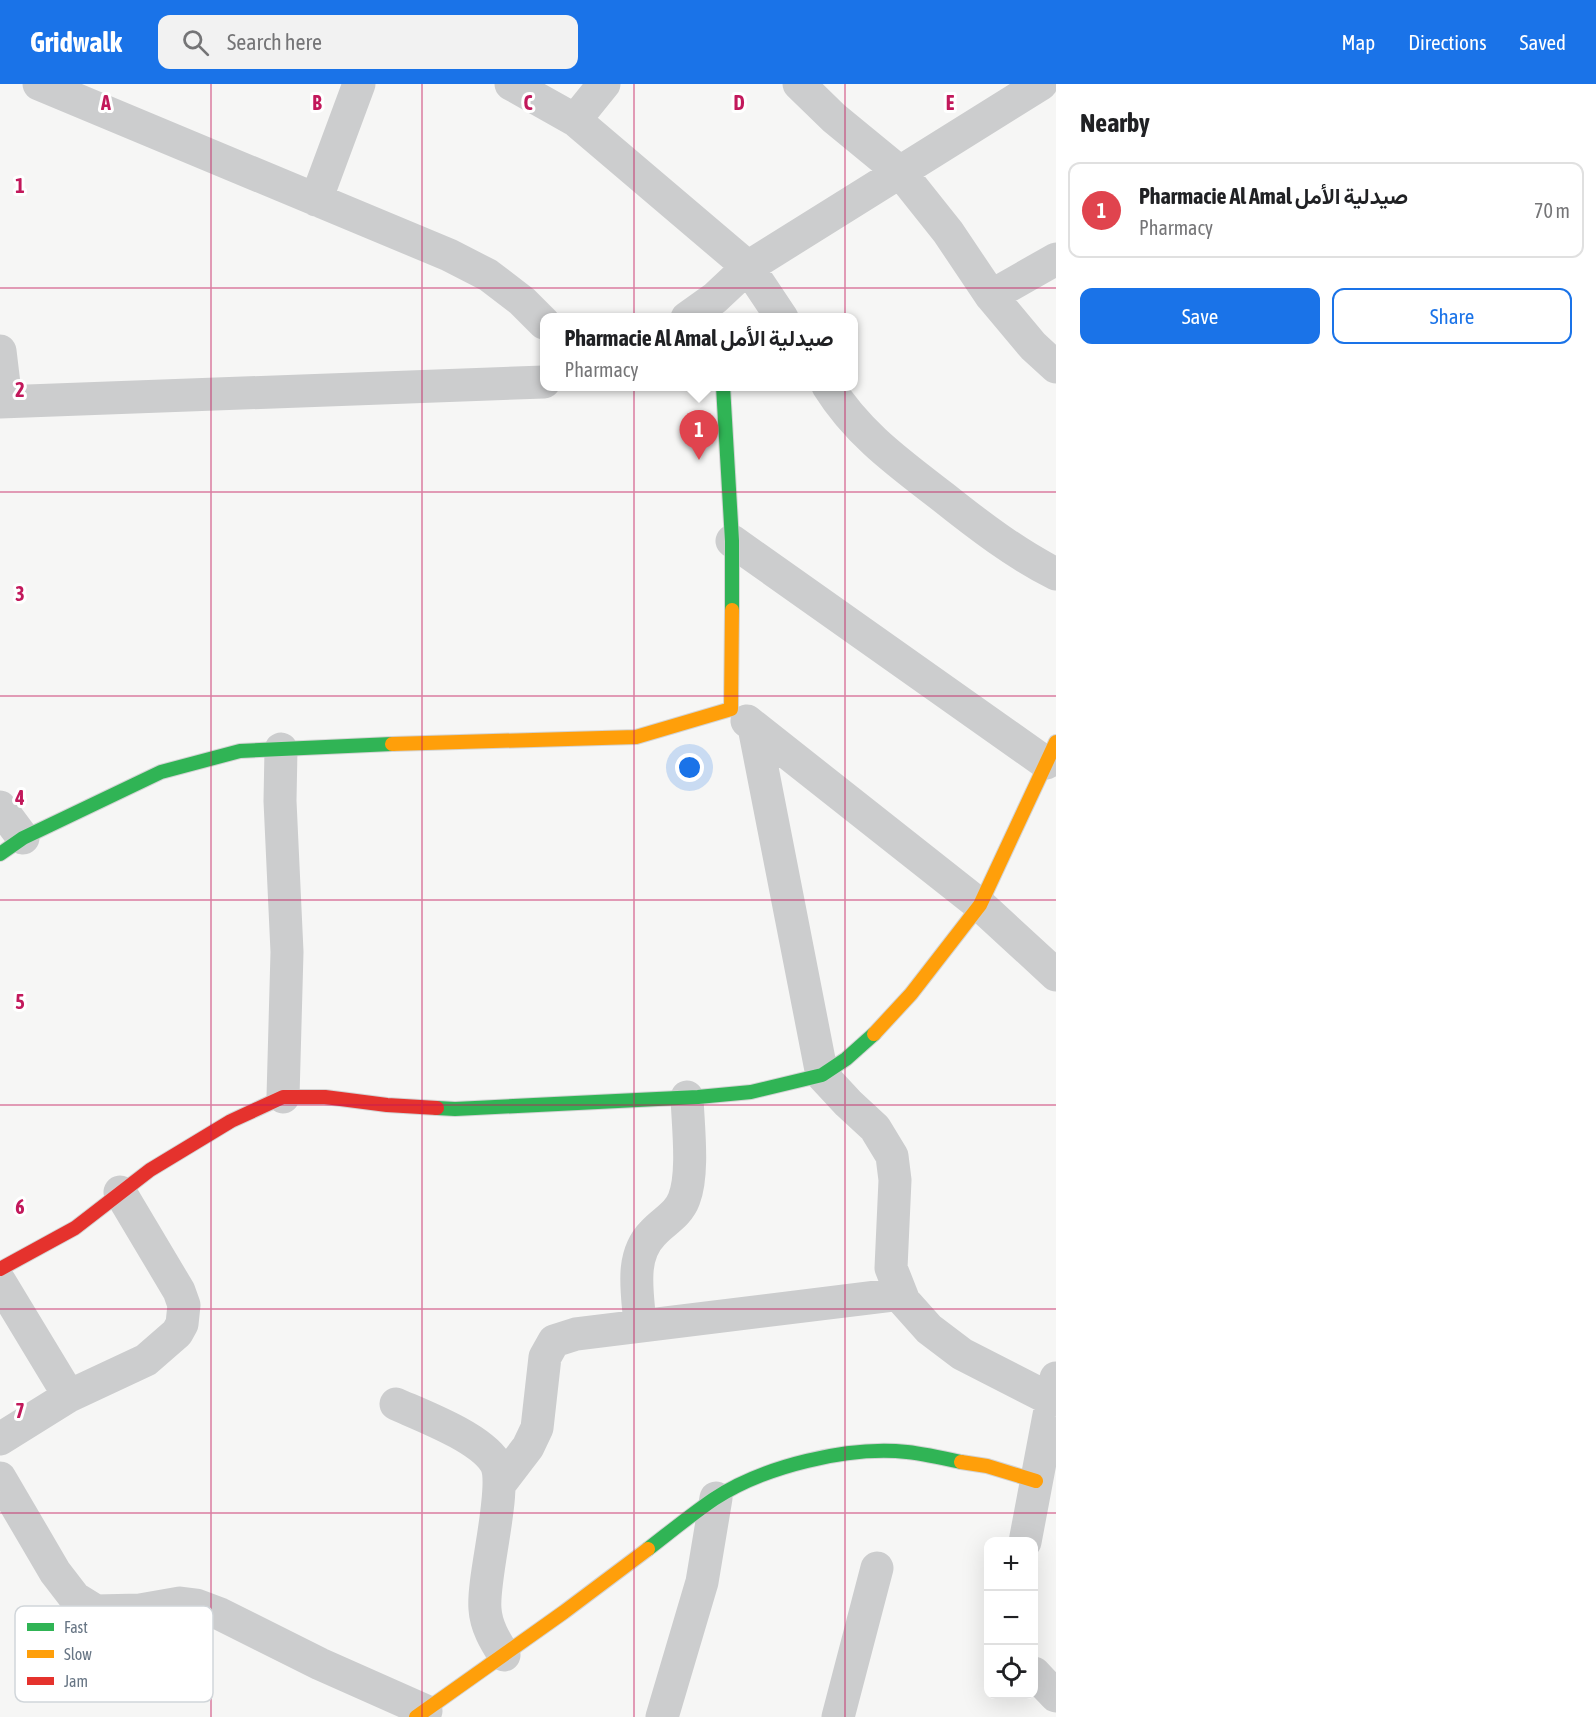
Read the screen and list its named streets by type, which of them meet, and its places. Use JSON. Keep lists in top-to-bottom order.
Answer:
{
  "legend": ["Fast", "Slow", "Jam"],
  "page": {
    "header": "Gridwalk",
    "search": "Search here",
    "nav": ["Map", "Directions", "Saved"],
    "heading": "Nearby",
    "list": [
      {
        "mark": "1",
        "name": "Pharmacie Al Amal صيدلية الأمل",
        "note": "Pharmacy",
        "value": "70 m"
      }
    ],
    "buttons": ["Save", "Share"],
    "popup": ["Pharmacie Al Amal صيدلية الأمل", "Pharmacy"],
    "pins": "1",
    "map_buttons": ["+", "−"]
  },
  "grid": {
    "columns": [
      "A",
      "B",
      "C",
      "D",
      "E"
    ],
    "rows": [
      "1",
      "2",
      "3",
      "4",
      "5",
      "6",
      "7"
    ]
  }
}
